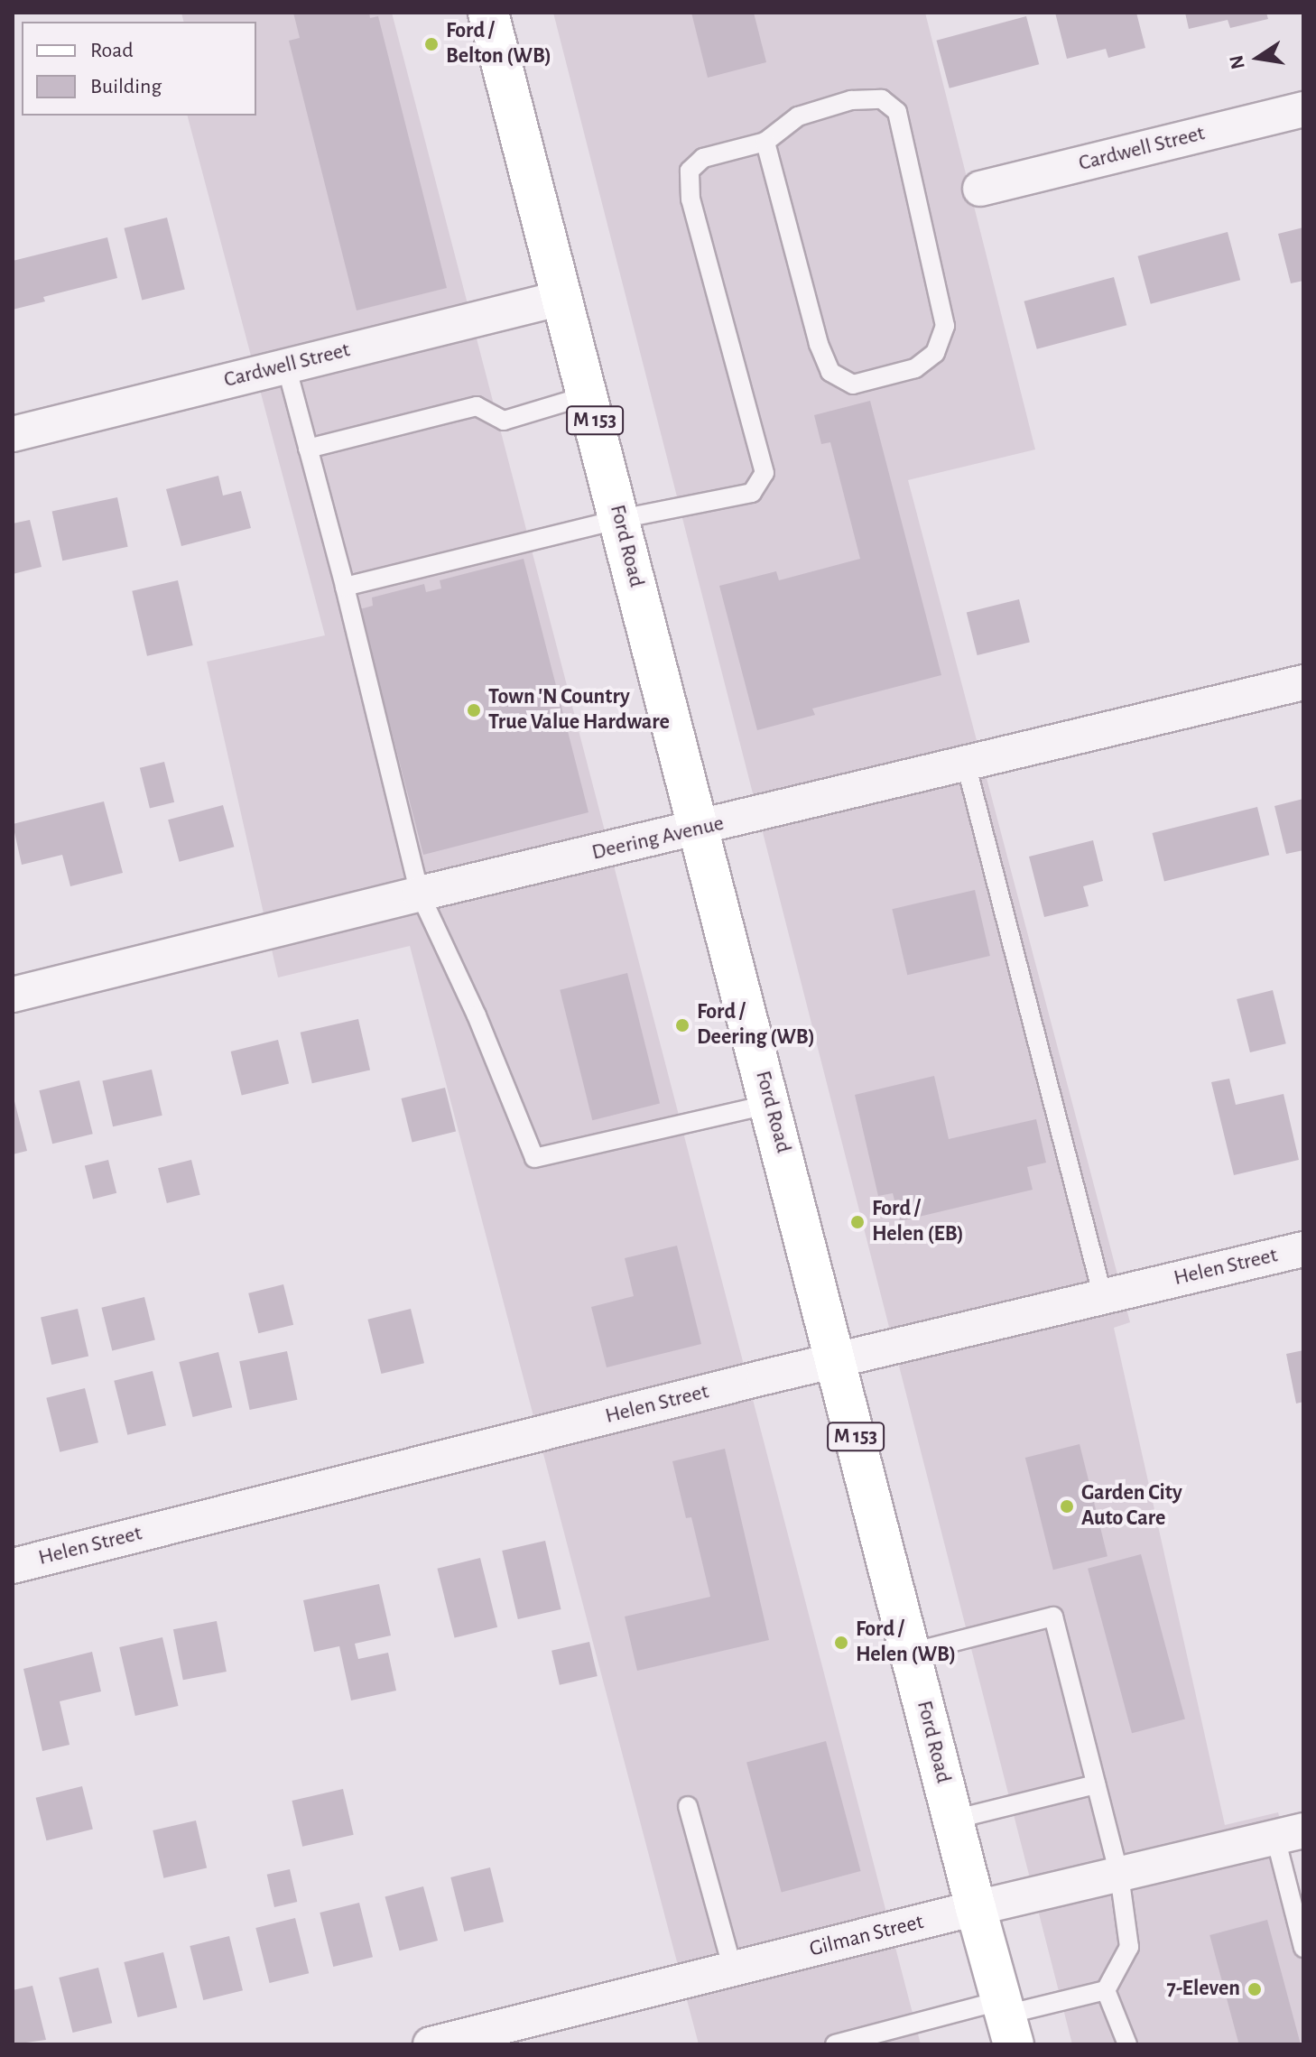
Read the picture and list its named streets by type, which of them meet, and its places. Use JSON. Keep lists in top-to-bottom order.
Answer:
{
  "streets": {
    "main road": ["M 153", "Ford Road"],
    "street": [
      "Cardwell Street",
      "Deering Avenue",
      "Helen Street",
      "Gilman Street"
    ]
  },
  "crossings": [
    ["Cardwell Street", "Ford Road"],
    ["Ford Road", "Deering Avenue"],
    ["Ford Road", "Helen Street"],
    ["Ford Road", "Gilman Street"]
  ],
  "places": [
    "Ford / Belton (WB)",
    "Town 'N Country True Value Hardware",
    "Ford / Deering (WB)",
    "Ford / Helen (EB)",
    "Garden City Auto Care",
    "Ford / Helen (WB)",
    "7-Eleven"
  ],
  "legend": ["Road", "Building"],
  "north": "left"
}
